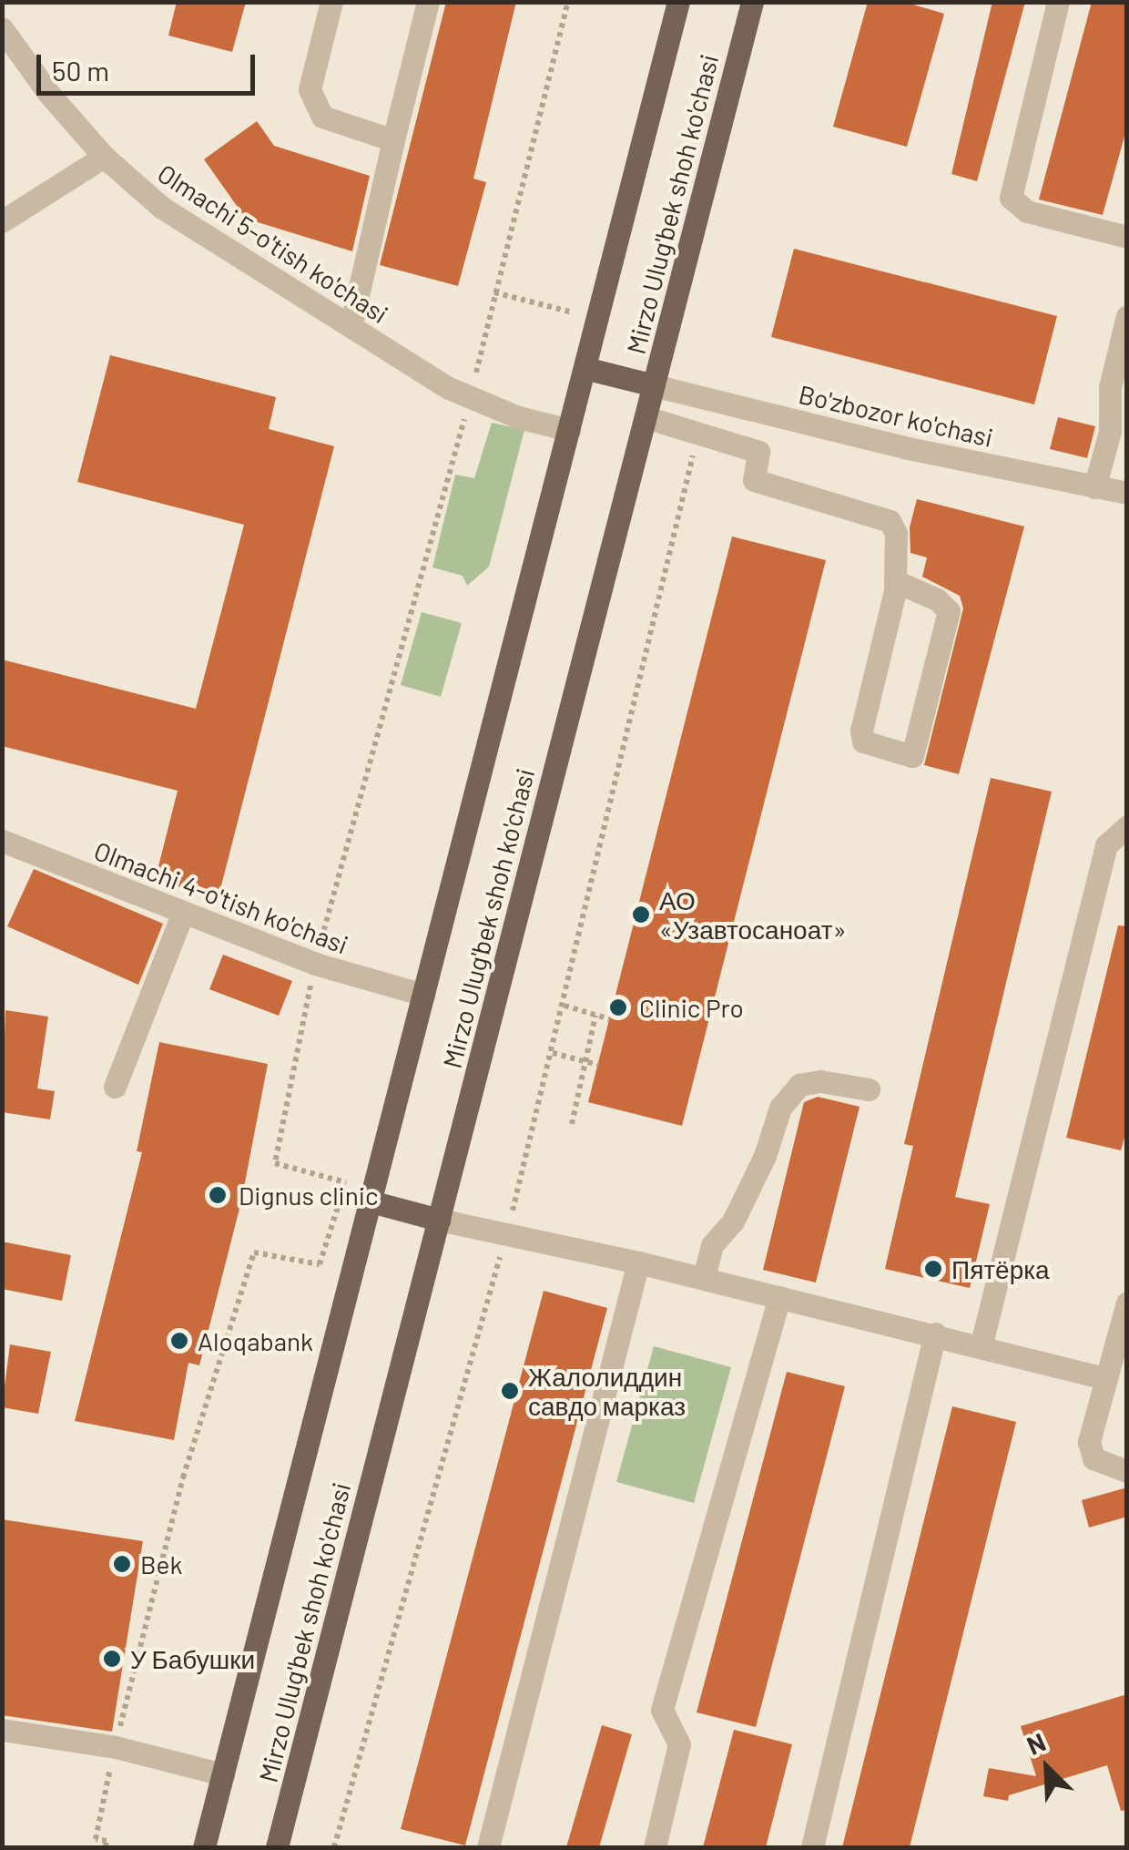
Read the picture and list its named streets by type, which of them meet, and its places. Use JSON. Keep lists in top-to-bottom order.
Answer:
{
  "streets": {
    "main road": ["Mirzo Ulug'bek shoh ko'chasi"],
    "street": ["Olmachi 5-o'tish ko'chasi", "Bo'zbozor ko'chasi", "Olmachi 4-o'tish ko'chasi"]
  },
  "crossings": [
    ["Mirzo Ulug'bek shoh ko'chasi", "Olmachi 5-o'tish ko'chasi"],
    ["Mirzo Ulug'bek shoh ko'chasi", "Bo'zbozor ko'chasi"],
    ["Mirzo Ulug'bek shoh ko'chasi", "Olmachi 4-o'tish ko'chasi"]
  ],
  "places": [
    "АО «Узавтосаноат»",
    "Clinic Pro",
    "Dignus clinic",
    "Пятёрка",
    "Aloqabank",
    "Жалолиддин савдо марказ",
    "Bek",
    "У Бабушки"
  ],
  "scale_bar": "50 m",
  "north": "top left"
}
